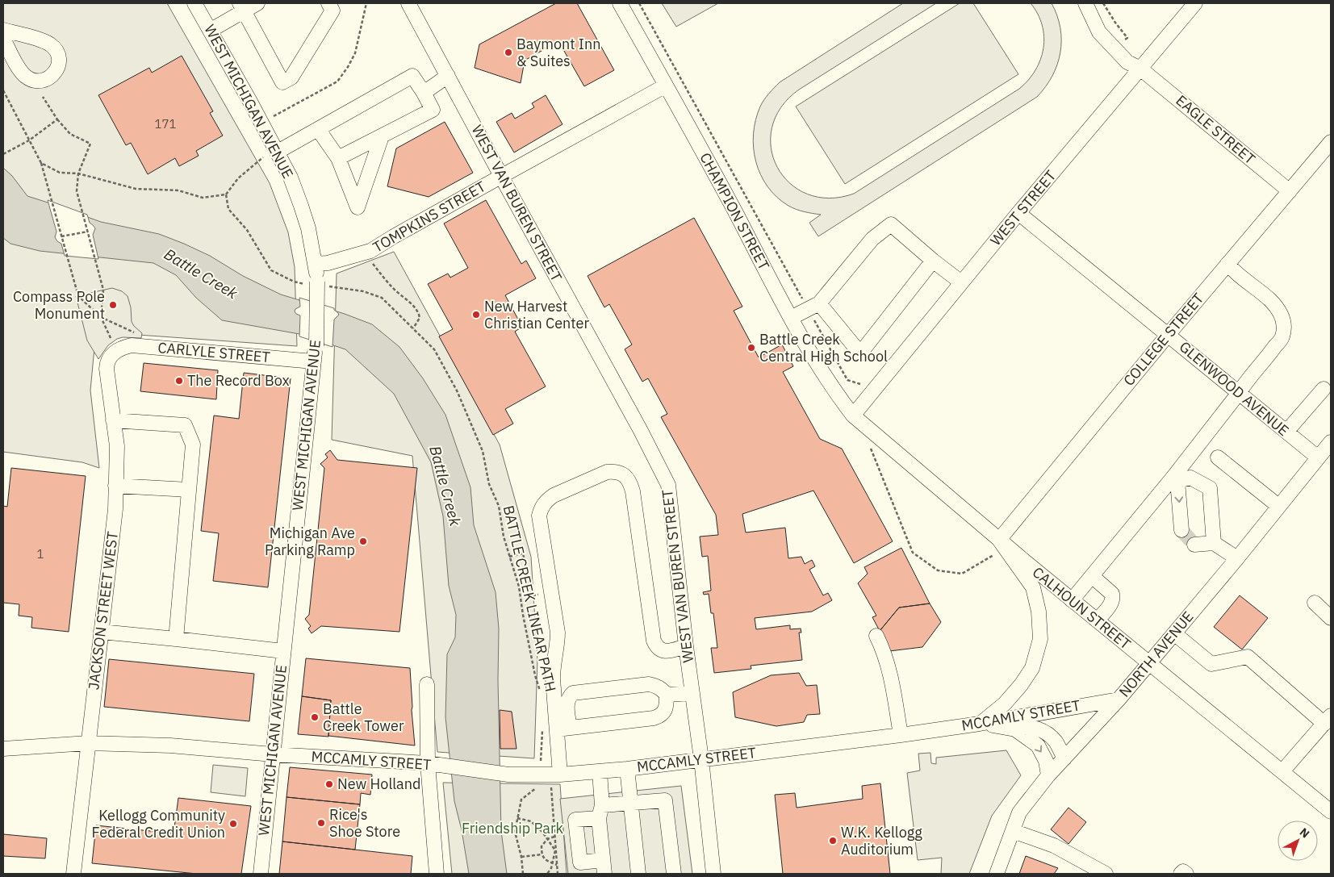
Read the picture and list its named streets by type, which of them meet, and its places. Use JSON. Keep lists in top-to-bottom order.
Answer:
{
  "streets": {
    "street": [
      "WEST MICHIGAN AVENUE",
      "EAGLE STREET",
      "WEST VAN BUREN STREET",
      "WEST STREET",
      "CHAMPION STREET",
      "TOMPKINS STREET",
      "COLLEGE STREET",
      "CARLYLE STREET",
      "GLENWOOD AVENUE",
      "CALHOUN STREET",
      "JACKSON STREET WEST",
      "NORTH AVENUE",
      "MCCAMLY STREET"
    ],
    "path": ["BATTLE CREEK LINEAR PATH"]
  },
  "crossings": [
    ["WEST MICHIGAN AVENUE", "TOMPKINS STREET"],
    ["WEST MICHIGAN AVENUE", "CARLYLE STREET"],
    ["WEST MICHIGAN AVENUE", "BATTLE CREEK LINEAR PATH"],
    ["WEST MICHIGAN AVENUE", "MCCAMLY STREET"],
    ["EAGLE STREET", "WEST STREET"],
    ["EAGLE STREET", "COLLEGE STREET"],
    ["WEST VAN BUREN STREET", "TOMPKINS STREET"],
    ["WEST VAN BUREN STREET", "MCCAMLY STREET"],
    ["WEST STREET", "CHAMPION STREET"],
    ["WEST STREET", "GLENWOOD AVENUE"],
    ["WEST STREET", "CALHOUN STREET"],
    ["CHAMPION STREET", "TOMPKINS STREET"],
    ["CHAMPION STREET", "CALHOUN STREET"],
    ["COLLEGE STREET", "GLENWOOD AVENUE"],
    ["COLLEGE STREET", "CALHOUN STREET"],
    ["CARLYLE STREET", "JACKSON STREET WEST"],
    ["GLENWOOD AVENUE", "NORTH AVENUE"],
    ["CALHOUN STREET", "NORTH AVENUE"],
    ["JACKSON STREET WEST", "MCCAMLY STREET"],
    ["NORTH AVENUE", "MCCAMLY STREET"]
  ],
  "water": ["Battle Creek"],
  "parks": ["Friendship Park"],
  "places": [
    "Baymont Inn & Suites",
    "Compass Pole Monument",
    "New Harvest Christian Center",
    "Battle Creek Central High School",
    "The Record Box",
    "Michigan Ave Parking Ramp",
    "Battle Creek Tower",
    "New Holland",
    "Rice's Shoe Store",
    "Kellogg Community Federal Credit Union",
    "W.K. Kellogg Auditorium"
  ],
  "house_numbers": ["171", "1"],
  "north": "top right"
}
